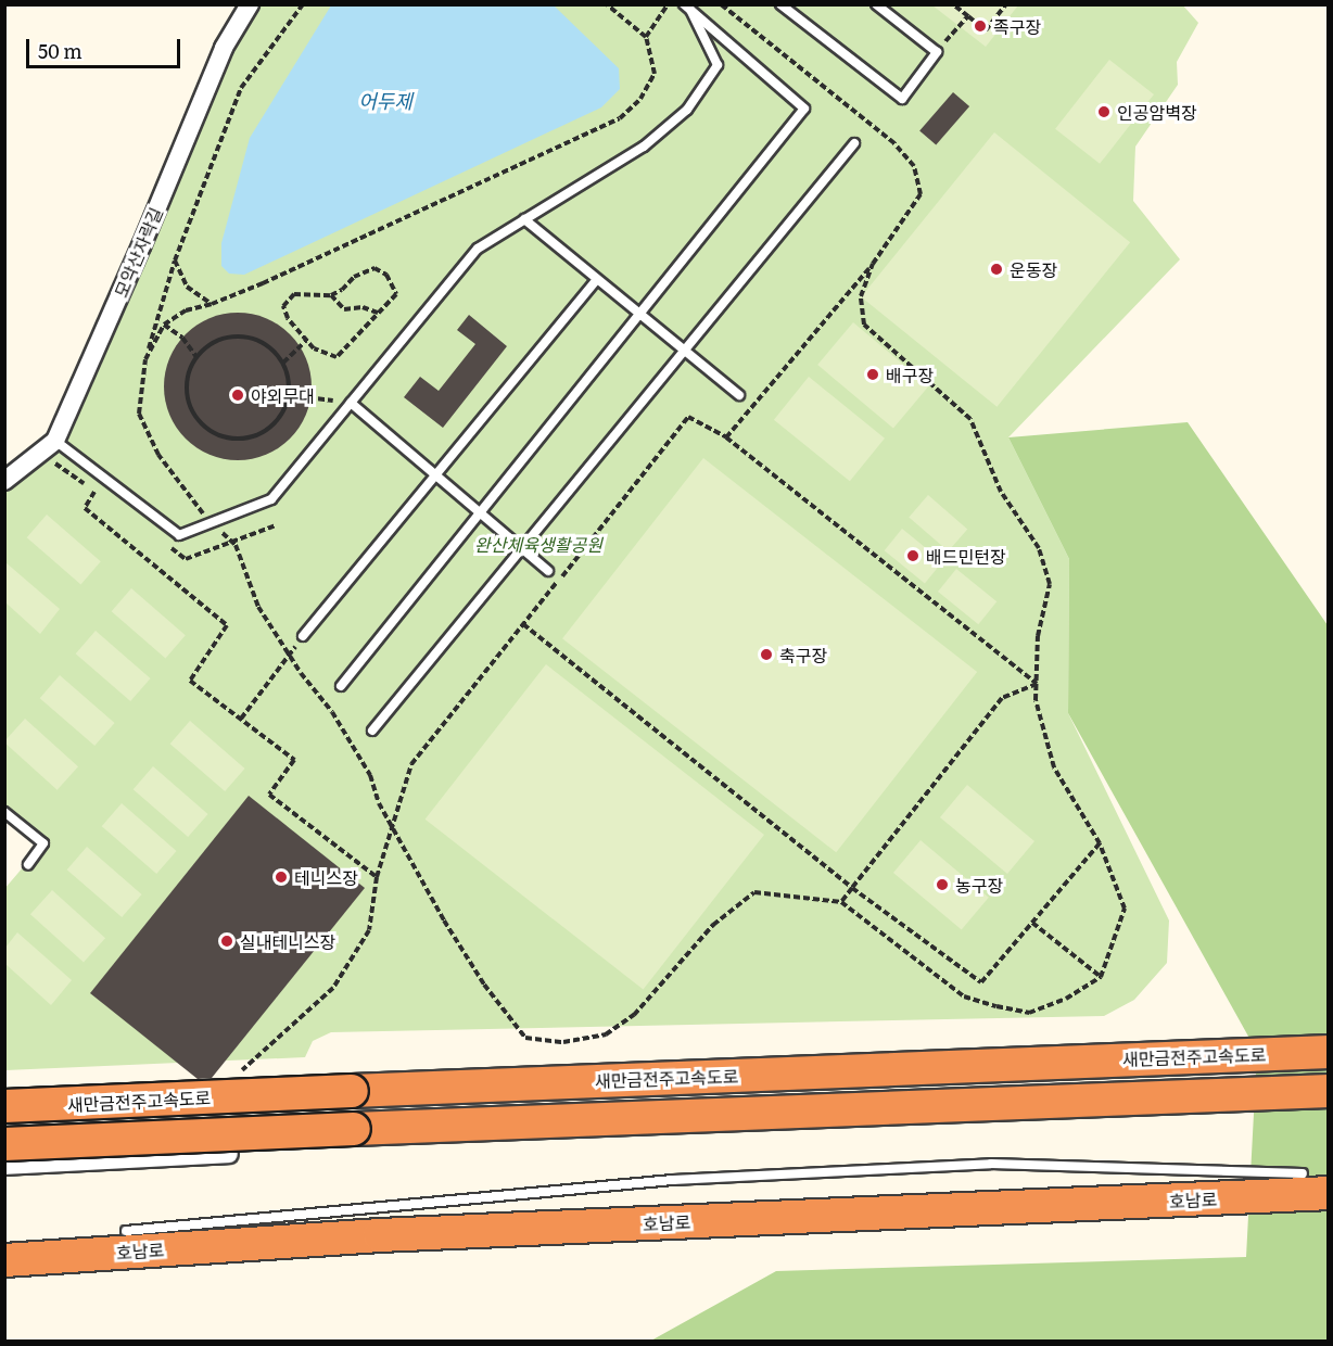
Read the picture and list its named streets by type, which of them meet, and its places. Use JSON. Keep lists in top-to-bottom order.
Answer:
{
  "streets": {
    "highway": ["새만금전주고속도로", "호남로"],
    "street": ["모악산자락길"]
  },
  "water": ["어두제"],
  "parks": ["완산체육생활공원"],
  "places": [
    "족구장",
    "인공암벽장",
    "운동장",
    "배구장",
    "야외무대",
    "배드민턴장",
    "축구장",
    "테니스장",
    "농구장",
    "실내테니스장"
  ],
  "scale_bar": "50 m"
}
